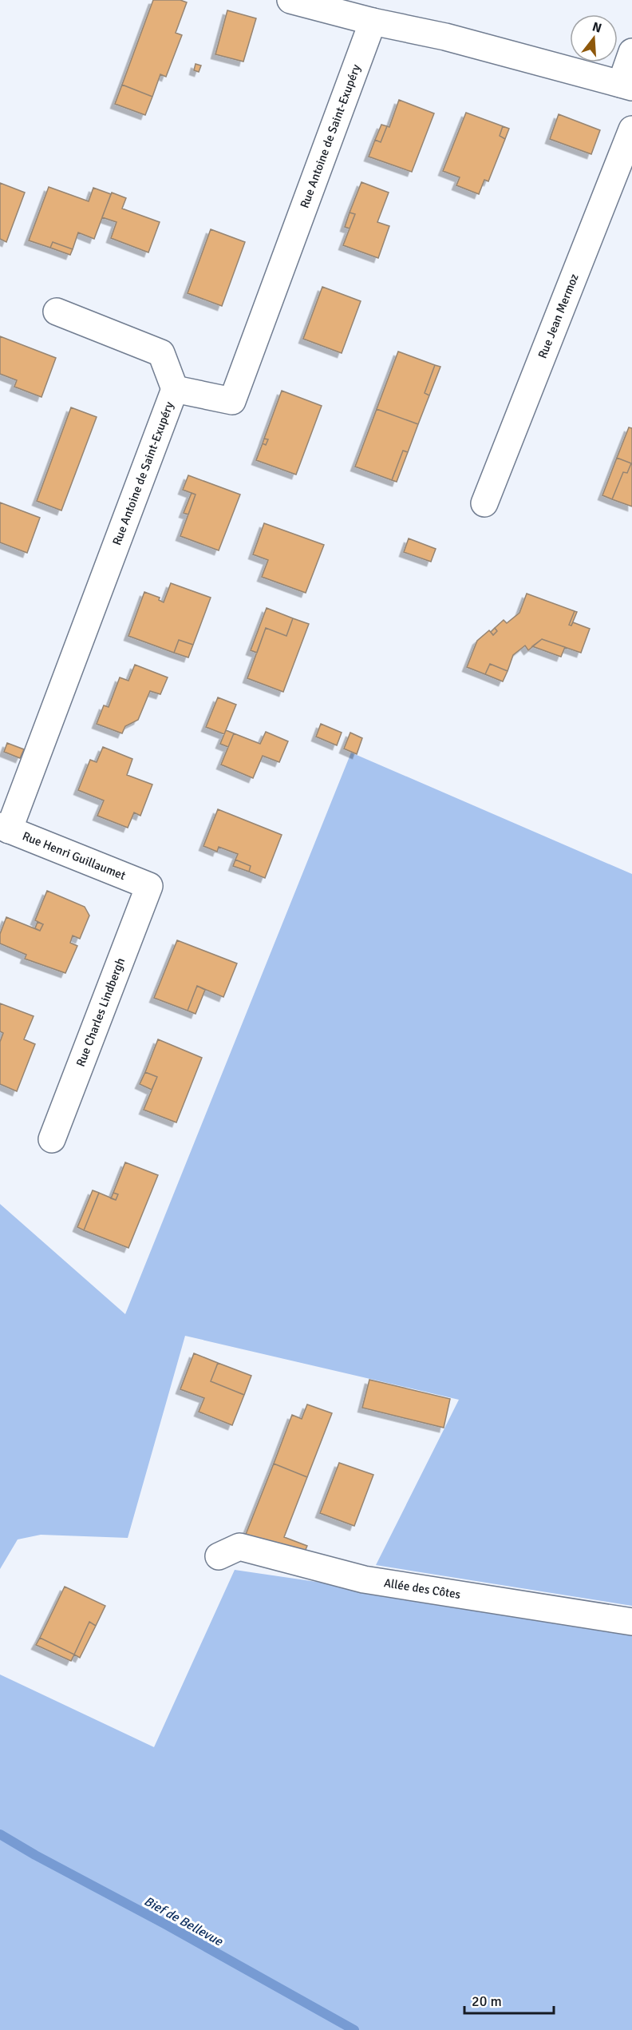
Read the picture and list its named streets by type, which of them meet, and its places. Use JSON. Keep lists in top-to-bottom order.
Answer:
{
  "streets": {
    "street": [
      "Rue Antoine de Saint-Exupéry",
      "Rue Jean Mermoz",
      "Rue Henri Guillaumet",
      "Rue Charles Lindbergh",
      "Allée des Côtes"
    ]
  },
  "crossings": [
    ["Rue Antoine de Saint-Exupéry", "Rue Henri Guillaumet"],
    ["Rue Henri Guillaumet", "Rue Charles Lindbergh"]
  ],
  "water": ["Bief de Bellevue"],
  "scale_bar": "20 m",
  "north": "top"
}
